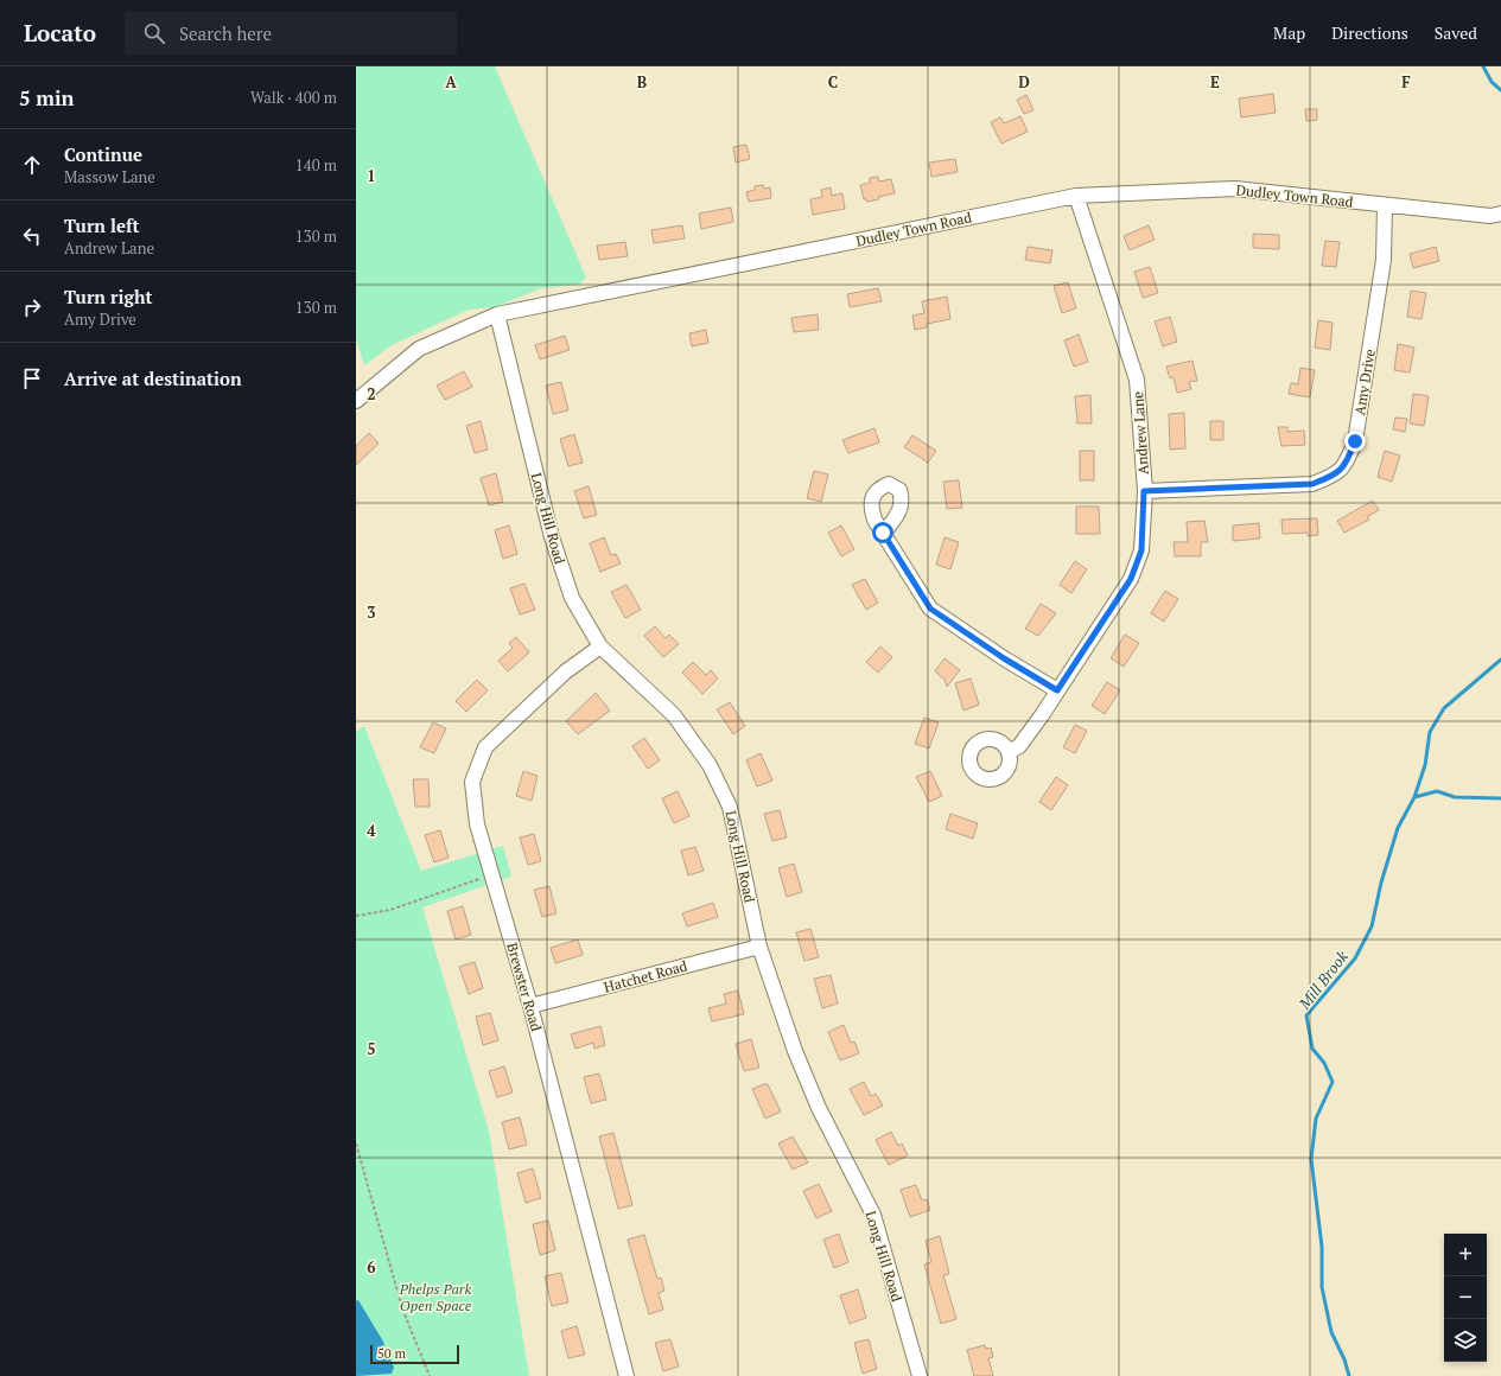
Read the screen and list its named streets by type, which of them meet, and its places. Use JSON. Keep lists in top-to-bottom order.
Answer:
{
  "streets": {
    "street": [
      "Dudley Town Road",
      "Amy Drive",
      "Andrew Lane",
      "Long Hill Road",
      "Hatchet Road",
      "Brewster Road"
    ]
  },
  "crossings": [
    ["Dudley Town Road", "Amy Drive"],
    ["Dudley Town Road", "Andrew Lane"],
    ["Dudley Town Road", "Long Hill Road"],
    ["Amy Drive", "Andrew Lane"],
    ["Long Hill Road", "Hatchet Road"],
    ["Long Hill Road", "Brewster Road"],
    ["Hatchet Road", "Brewster Road"]
  ],
  "water": ["Mill Brook"],
  "parks": ["Phelps Park Open Space"],
  "scale_bar": "50 m",
  "page": {
    "header": "Locato",
    "search": "Search here",
    "nav": ["Map", "Directions", "Saved"],
    "heading": ["5 min", "Walk · 400 m"],
    "list": [
      ["Continue", "Massow Lane", "140 m"],
      ["Turn left", "Andrew Lane", "130 m"],
      ["Turn right", "Amy Drive", "130 m"],
      "Arrive at destination"
    ],
    "map_buttons": ["+", "−"],
    "scale": "50 m"
  },
  "grid": {
    "columns": [
      "A",
      "B",
      "C",
      "D",
      "E",
      "F"
    ],
    "rows": [
      "1",
      "2",
      "3",
      "4",
      "5",
      "6"
    ]
  }
}
